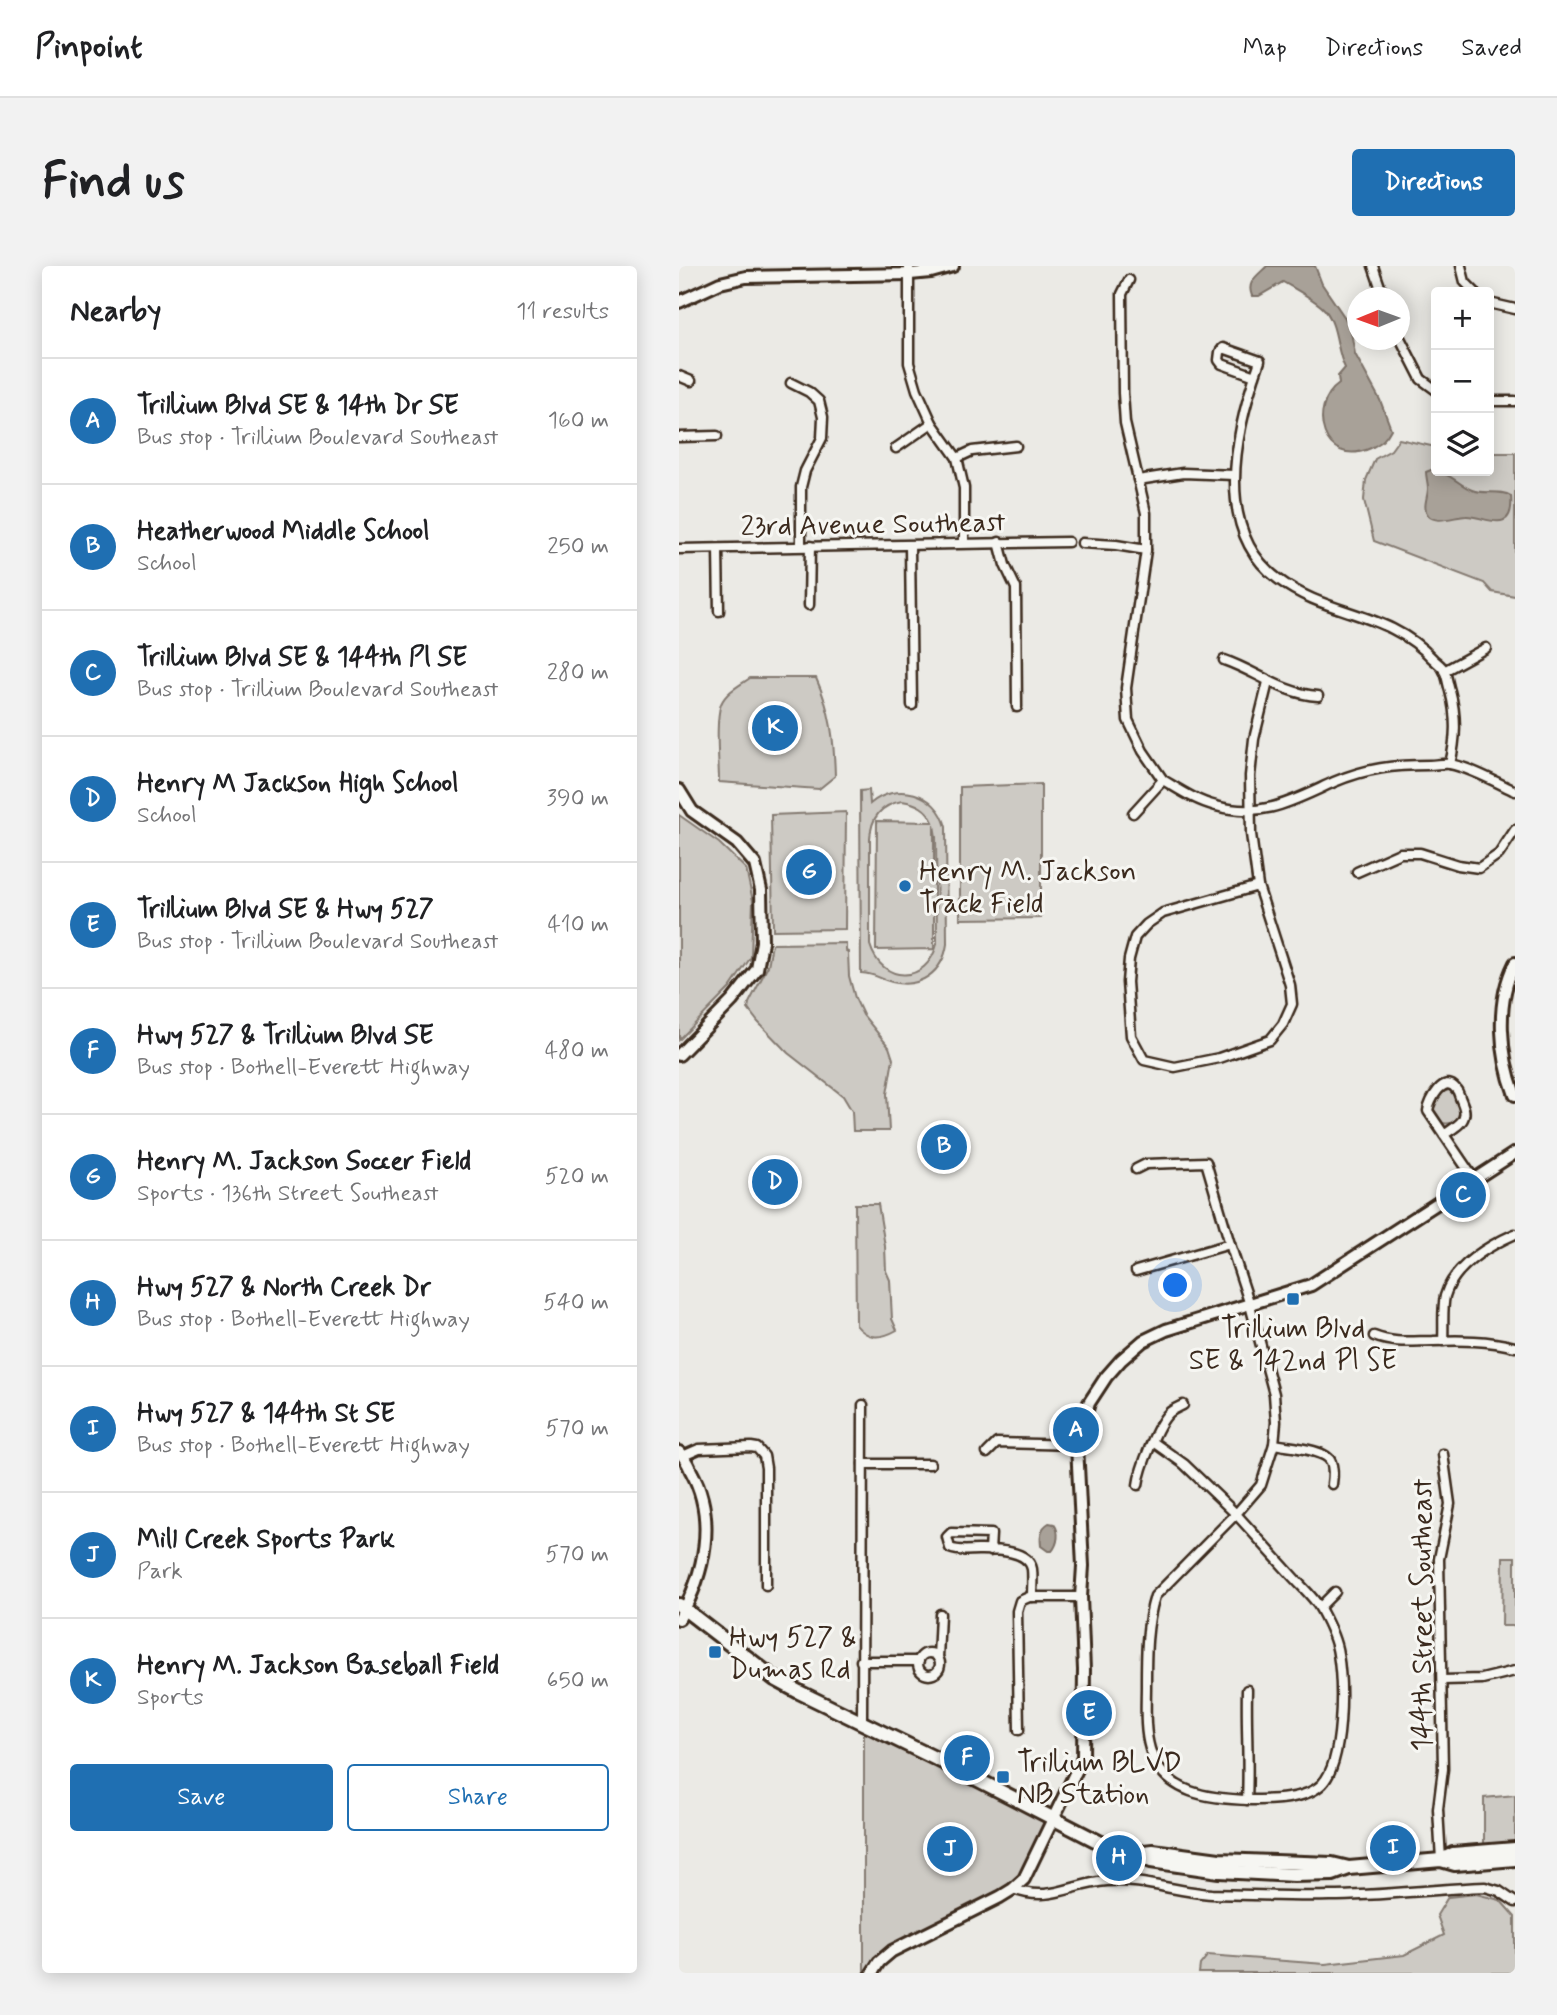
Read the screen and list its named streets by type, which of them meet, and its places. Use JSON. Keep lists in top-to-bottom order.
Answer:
{
  "streets": {
    "street": ["23rd Avenue Southeast", "144th Street Southeast"]
  },
  "places": {
    "other": ["Henry M. Jackson Track Field"],
    "transit": ["Trillium Blvd SE & 142nd Pl SE", "Hwy 527 & Dumas Rd", "Trillium BLVD NB Station"]
  },
  "north": "left",
  "page": {
    "header": "Pinpoint",
    "nav": ["Map", "Directions", "Saved"],
    "buttons": [
      "Directions",
      ["Save", "Share"]
    ],
    "title": "Find us",
    "heading": ["Nearby", "11 results"],
    "map_buttons": ["+", "−"],
    "list": [
      {
        "mark": "A",
        "name": "Trillium Blvd SE & 14th Dr SE",
        "note": "Bus stop · Trillium Boulevard Southeast",
        "value": "160 m"
      },
      {
        "mark": "B",
        "name": "Heatherwood Middle School",
        "note": "School",
        "value": "250 m"
      },
      {
        "mark": "C",
        "name": "Trillium Blvd SE & 144th Pl SE",
        "note": "Bus stop · Trillium Boulevard Southeast",
        "value": "280 m"
      },
      {
        "mark": "D",
        "name": "Henry M Jackson High School",
        "note": "School",
        "value": "390 m"
      },
      {
        "mark": "E",
        "name": "Trillium Blvd SE & Hwy 527",
        "note": "Bus stop · Trillium Boulevard Southeast",
        "value": "410 m"
      },
      {
        "mark": "F",
        "name": "Hwy 527 & Trillium Blvd SE",
        "note": "Bus stop · Bothell-Everett Highway",
        "value": "480 m"
      },
      {
        "mark": "G",
        "name": "Henry M. Jackson Soccer Field",
        "note": "Sports · 136th Street Southeast",
        "value": "520 m"
      },
      {
        "mark": "H",
        "name": "Hwy 527 & North Creek Dr",
        "note": "Bus stop · Bothell-Everett Highway",
        "value": "540 m"
      },
      {
        "mark": "I",
        "name": "Hwy 527 & 144th St SE",
        "note": "Bus stop · Bothell-Everett Highway",
        "value": "570 m"
      },
      {
        "mark": "J",
        "name": "Mill Creek Sports Park",
        "note": "Park",
        "value": "570 m"
      },
      {
        "mark": "K",
        "name": "Henry M. Jackson Baseball Field",
        "note": "Sports",
        "value": "650 m"
      }
    ],
    "pins": [
      "K",
      "G",
      "B",
      "D",
      "C",
      "A",
      "E",
      "F",
      "I",
      "J",
      "H"
    ]
  }
}
